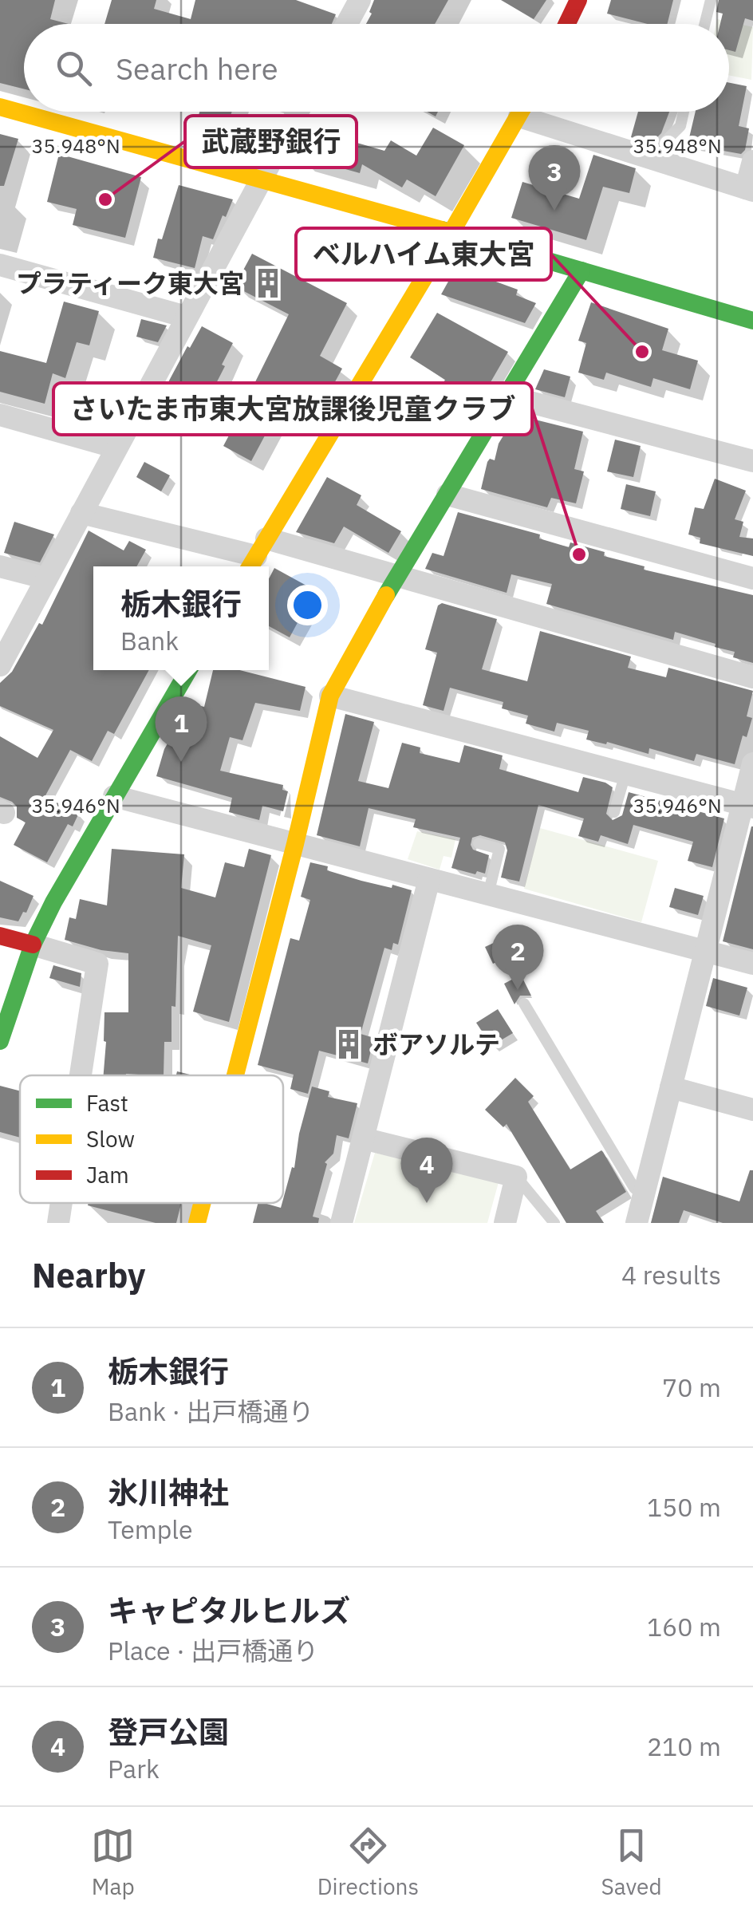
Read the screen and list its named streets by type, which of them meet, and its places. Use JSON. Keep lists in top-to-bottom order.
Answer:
{
  "places": {
    "other": ["武蔵野銀行", "ベルハイム東大宮", "さいたま市東大宮放課後児童クラブ"],
    "building": ["プラティーク東大宮", "ボアソルテ"]
  },
  "legend": ["Fast", "Slow", "Jam"],
  "page": {
    "search": "Search here",
    "pins": [
      "3",
      "1",
      "2",
      "4"
    ],
    "popup": ["栃木銀行", "Bank"],
    "heading": ["Nearby", "4 results"],
    "list": [
      {
        "mark": "1",
        "name": "栃木銀行",
        "note": "Bank · 出戸橋通り",
        "value": "70 m"
      },
      {
        "mark": "2",
        "name": "氷川神社",
        "note": "Temple",
        "value": "150 m"
      },
      {
        "mark": "3",
        "name": "キャピタルヒルズ",
        "note": "Place · 出戸橋通り",
        "value": "160 m"
      },
      {
        "mark": "4",
        "name": "登戸公園",
        "note": "Park",
        "value": "210 m"
      }
    ],
    "nav": ["Map", "Directions", "Saved"]
  },
  "coordinates": ["35.948°N", "35.946°N"]
}
